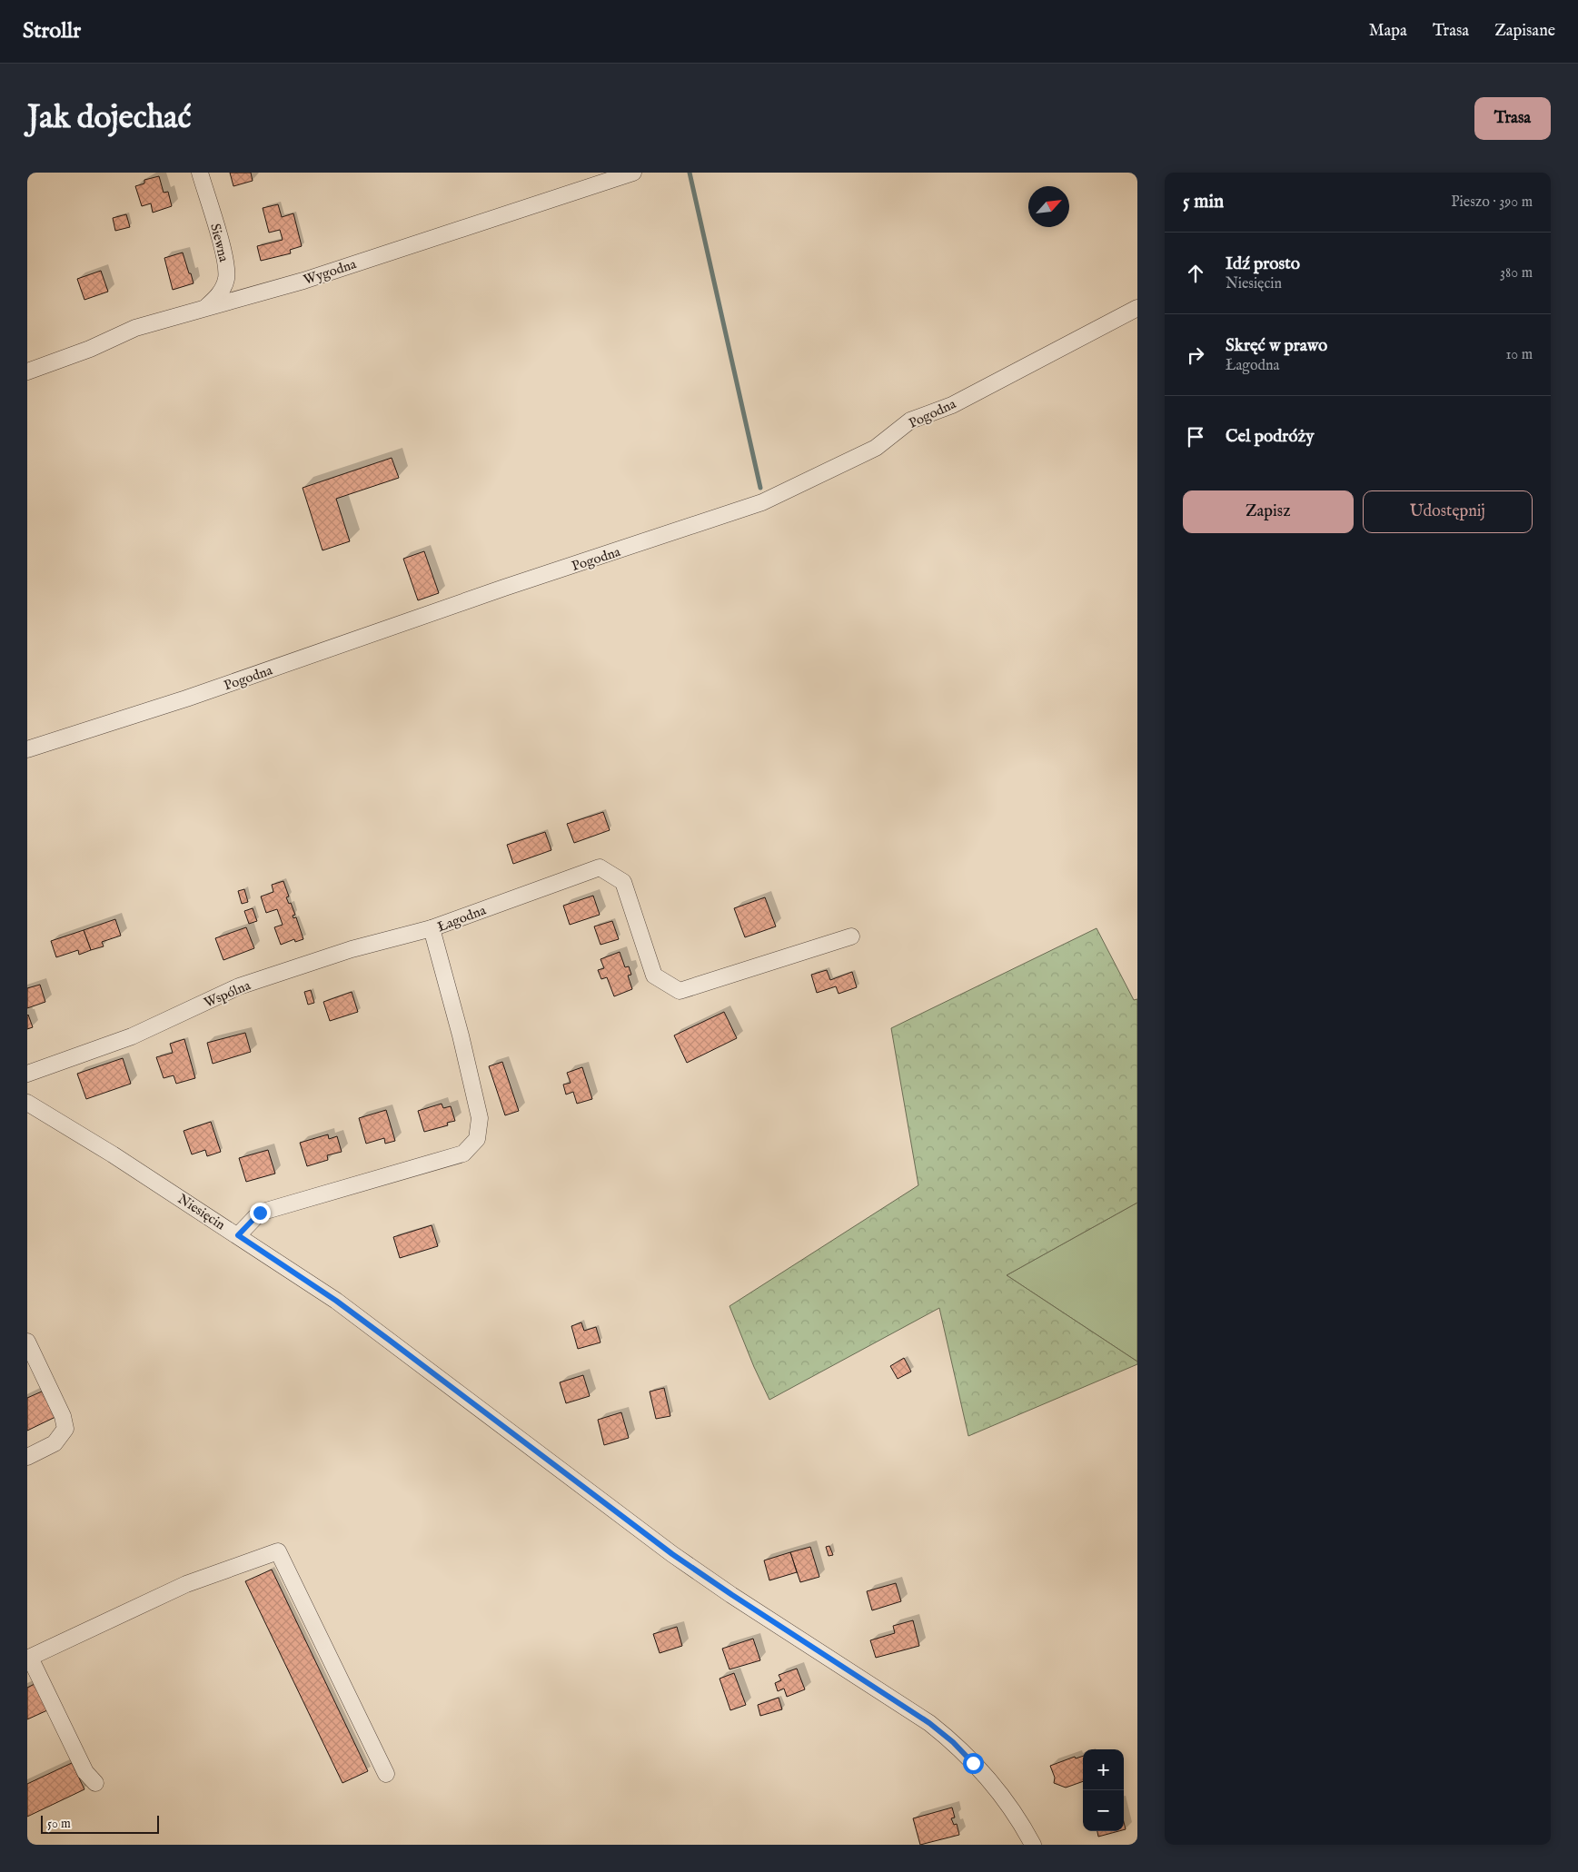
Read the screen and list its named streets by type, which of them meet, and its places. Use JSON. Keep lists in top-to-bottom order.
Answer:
{
  "streets": {
    "street": [
      "Siewna",
      "Wygodna",
      "Pogodna",
      "Łagodna",
      "Wspólna",
      "Niesięcin"
    ]
  },
  "crossings": [
    ["Siewna", "Wygodna"],
    ["Łagodna", "Wspólna"],
    ["Łagodna", "Niesięcin"]
  ],
  "scale_bar": "50 m",
  "north": "top right",
  "page": {
    "header": "Strollr",
    "nav": ["Mapa", "Trasa", "Zapisane"],
    "buttons": [
      "Trasa",
      ["Zapisz", "Udostępnij"]
    ],
    "title": "Jak dojechać",
    "heading": ["5 min", "Pieszo · 390 m"],
    "list": [
      ["Idź prosto", "Niesięcin", "380 m"],
      ["Skręć w prawo", "Łagodna", "10 m"],
      "Cel podróży"
    ],
    "map_buttons": ["+", "−"],
    "scale": "50 m"
  }
}
